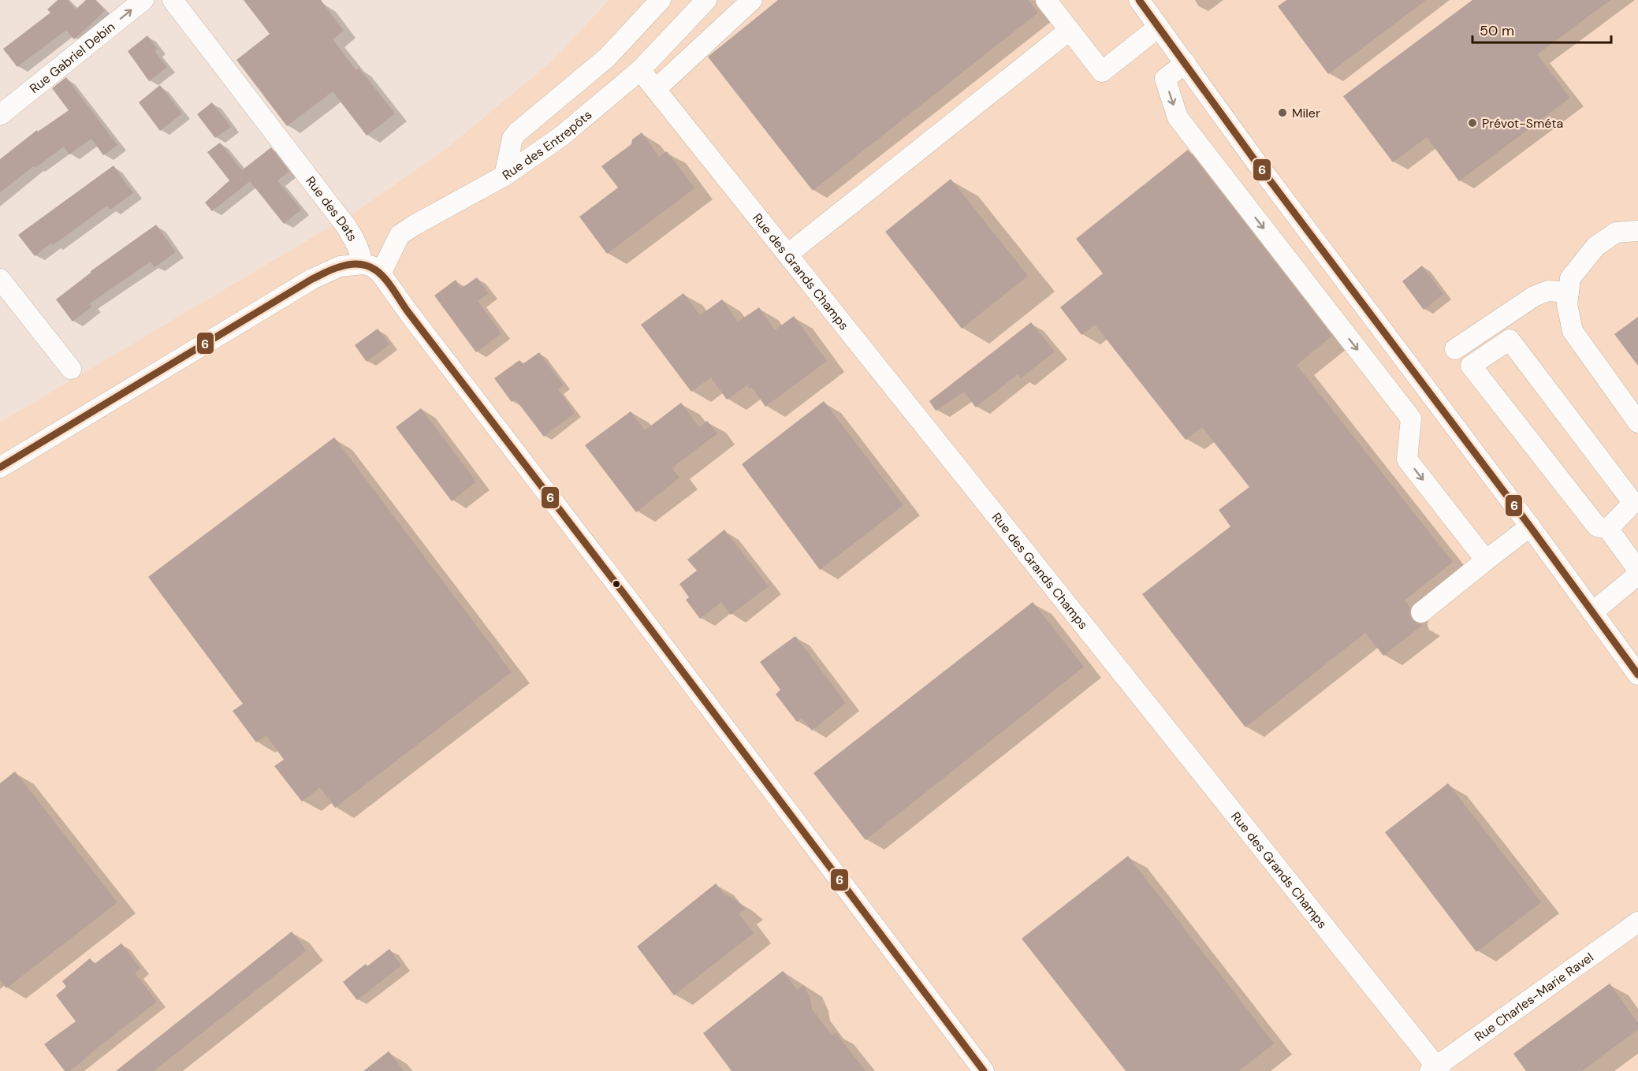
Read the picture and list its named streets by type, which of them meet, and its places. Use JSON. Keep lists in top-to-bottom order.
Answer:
{
  "streets": {
    "street": [
      "Rue Gabriel Debin",
      "Rue des Entrepôts",
      "Rue des Dats",
      "Rue des Grands Champs",
      "Rue Charles-Marie Ravel"
    ]
  },
  "crossings": [
    ["Rue des Entrepôts", "Rue des Grands Champs"],
    ["Rue des Grands Champs", "Rue Charles-Marie Ravel"]
  ],
  "one_way": ["Rue Gabriel Debin"],
  "places": ["Miler", "Prévot-Sméta"],
  "lines": ["transit line 6"],
  "scale_bar": "50 m"
}
